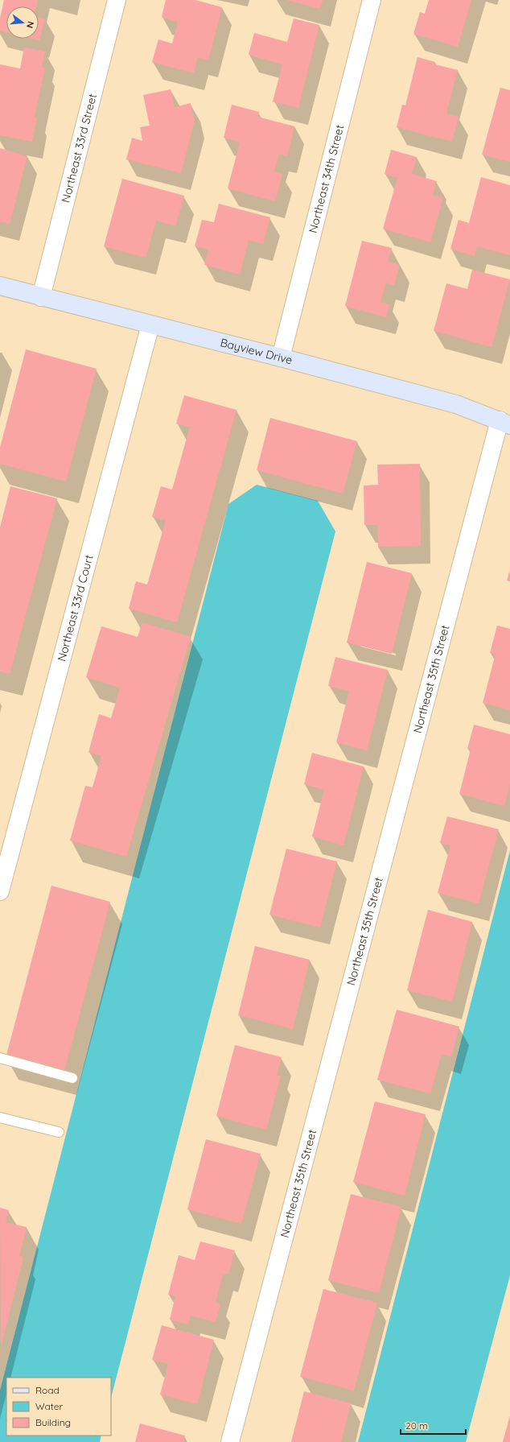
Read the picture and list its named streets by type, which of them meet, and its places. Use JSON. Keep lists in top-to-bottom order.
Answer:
{
  "streets": {
    "street": [
      "Northeast 33rd Street",
      "Northeast 34th Street",
      "Bayview Drive",
      "Northeast 33rd Court",
      "Northeast 35th Street"
    ]
  },
  "crossings": [
    ["Northeast 33rd Street", "Bayview Drive"],
    ["Northeast 34th Street", "Bayview Drive"],
    ["Bayview Drive", "Northeast 33rd Court"],
    ["Bayview Drive", "Northeast 35th Street"]
  ],
  "legend": ["Road", "Water", "Building"],
  "scale_bar": "20 m",
  "north": "right"
}
